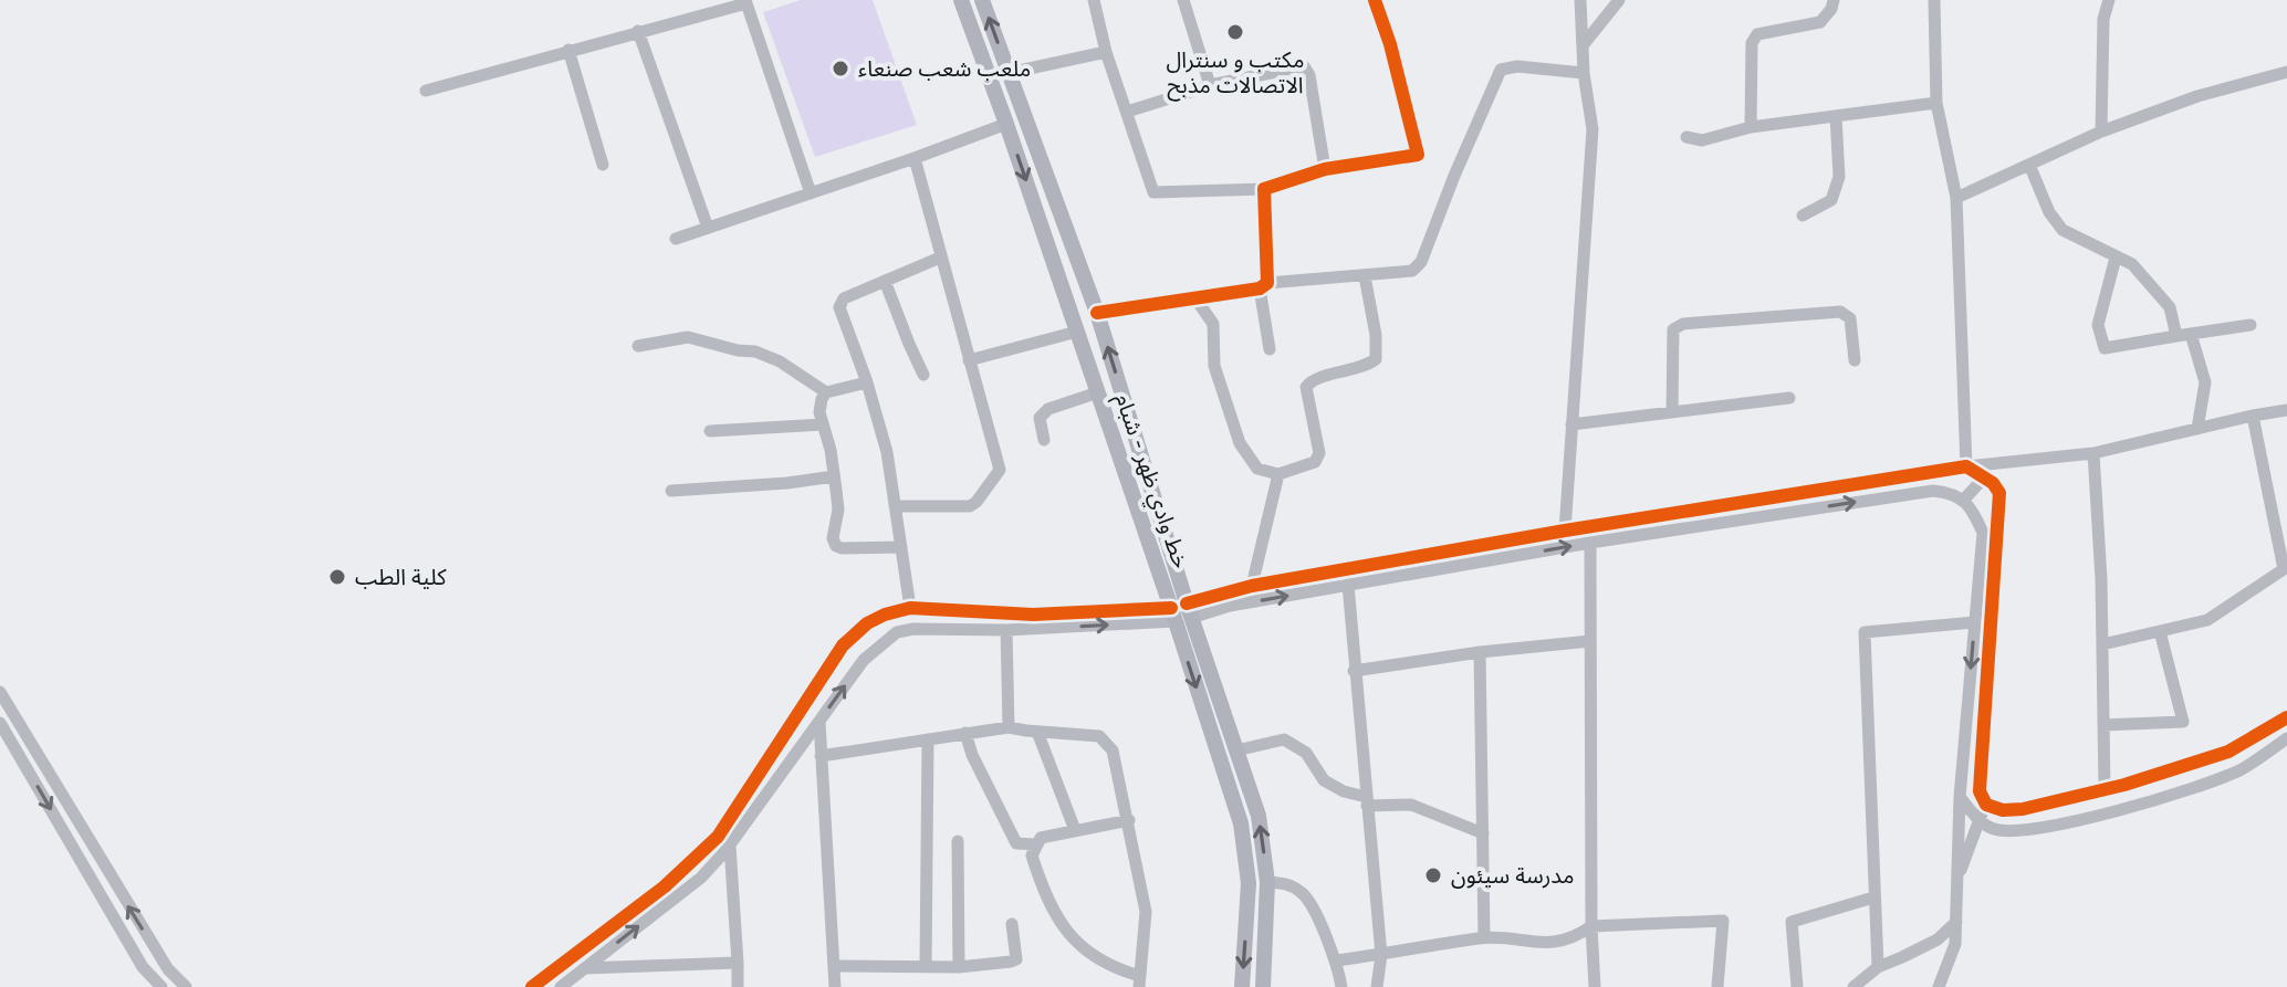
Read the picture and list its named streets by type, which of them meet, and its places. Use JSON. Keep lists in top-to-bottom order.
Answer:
{
  "streets": {
    "main road": ["خط وادي ظهر - شبام"]
  },
  "places": [
    "مكتب و سنترال الاتصالات مذبح",
    "ملعب شعب صنعاء",
    "كلية الطب",
    "مدرسة سيئون"
  ]
}
